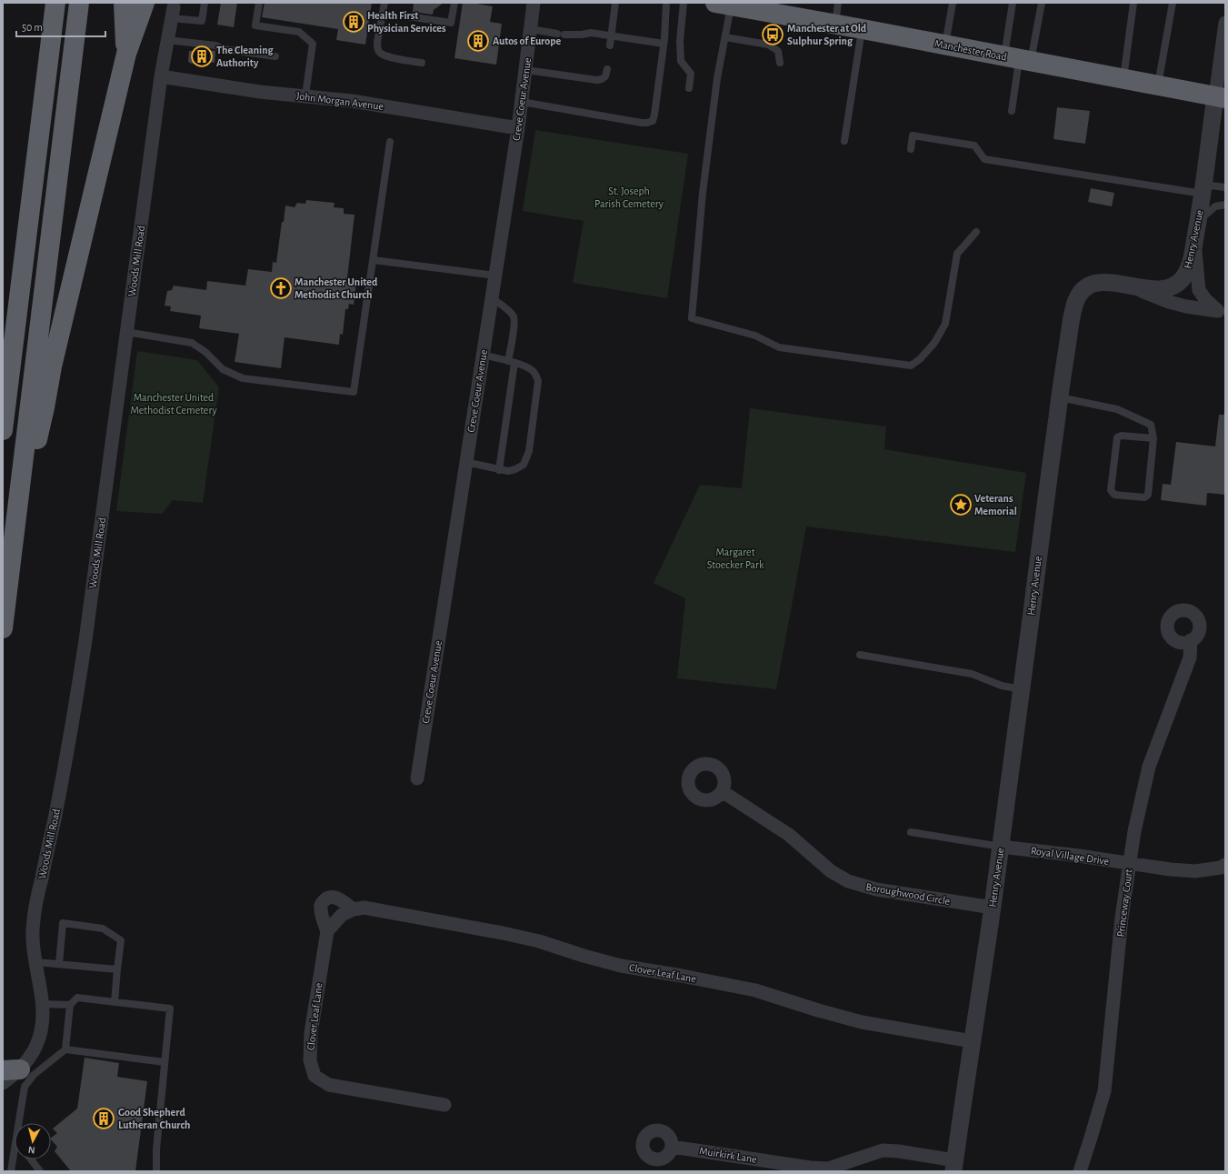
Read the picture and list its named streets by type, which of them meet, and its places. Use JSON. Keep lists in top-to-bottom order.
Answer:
{
  "streets": {
    "highway": ["Manchester Road"],
    "street": [
      "Creve Coeur Avenue",
      "John Morgan Avenue",
      "Henry Avenue",
      "Woods Mill Road",
      "Royal Village Drive",
      "Boroughwood Circle",
      "Princeway Court",
      "Clover Leaf Lane",
      "Muirkirk Lane"
    ]
  },
  "crossings": [
    ["Manchester Road", "Henry Avenue"],
    ["Creve Coeur Avenue", "John Morgan Avenue"],
    ["John Morgan Avenue", "Woods Mill Road"],
    ["Henry Avenue", "Royal Village Drive"],
    ["Henry Avenue", "Boroughwood Circle"],
    ["Henry Avenue", "Clover Leaf Lane"],
    ["Henry Avenue", "Muirkirk Lane"],
    ["Royal Village Drive", "Princeway Court"]
  ],
  "parks": ["St. Joseph Parish Cemetery", "Manchester United Methodist Cemetery", "Margaret Stoecker Park"],
  "places": {
    "building": [
      "Health First Physician Services",
      "Autos of Europe",
      "The Cleaning Authority",
      "Good Shepherd Lutheran Church"
    ],
    "bus stop": ["Manchester at Old Sulphur Spring"],
    "church": ["Manchester United Methodist Church"],
    "place": ["Veterans Memorial"]
  },
  "scale_bar": "50 m",
  "north": "bottom"
}
